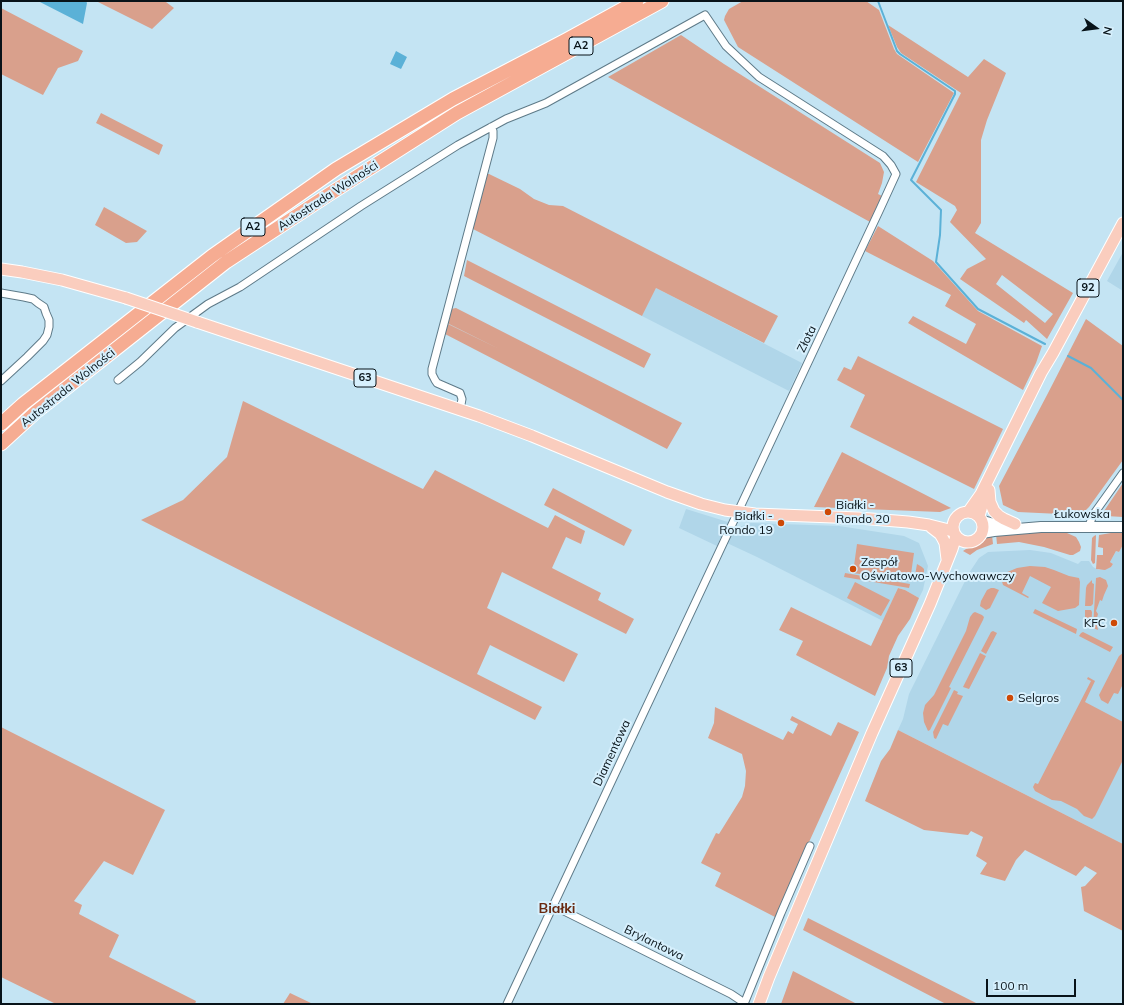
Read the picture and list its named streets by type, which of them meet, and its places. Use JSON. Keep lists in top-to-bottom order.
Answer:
{
  "streets": {
    "highway": ["A2", "Autostrada Wolności"],
    "main road": ["92", "63", "Łukowska"],
    "street": ["Złota", "Diamentowa", "Brylantowa"]
  },
  "crossings": [
    ["92", "63"],
    ["92", "Łukowska"],
    ["Złota", "63"],
    ["Złota", "Diamentowa"],
    ["63", "Łukowska"],
    ["63", "Diamentowa"],
    ["Diamentowa", "Brylantowa"]
  ],
  "districts": ["Białki"],
  "places": [
    "Białki - Rondo 20",
    "Białki - Rondo 19",
    "Zespół Oświatowo-Wychowawczy",
    "KFC",
    "Selgros"
  ],
  "scale_bar": "100 m",
  "north": "right"
}
